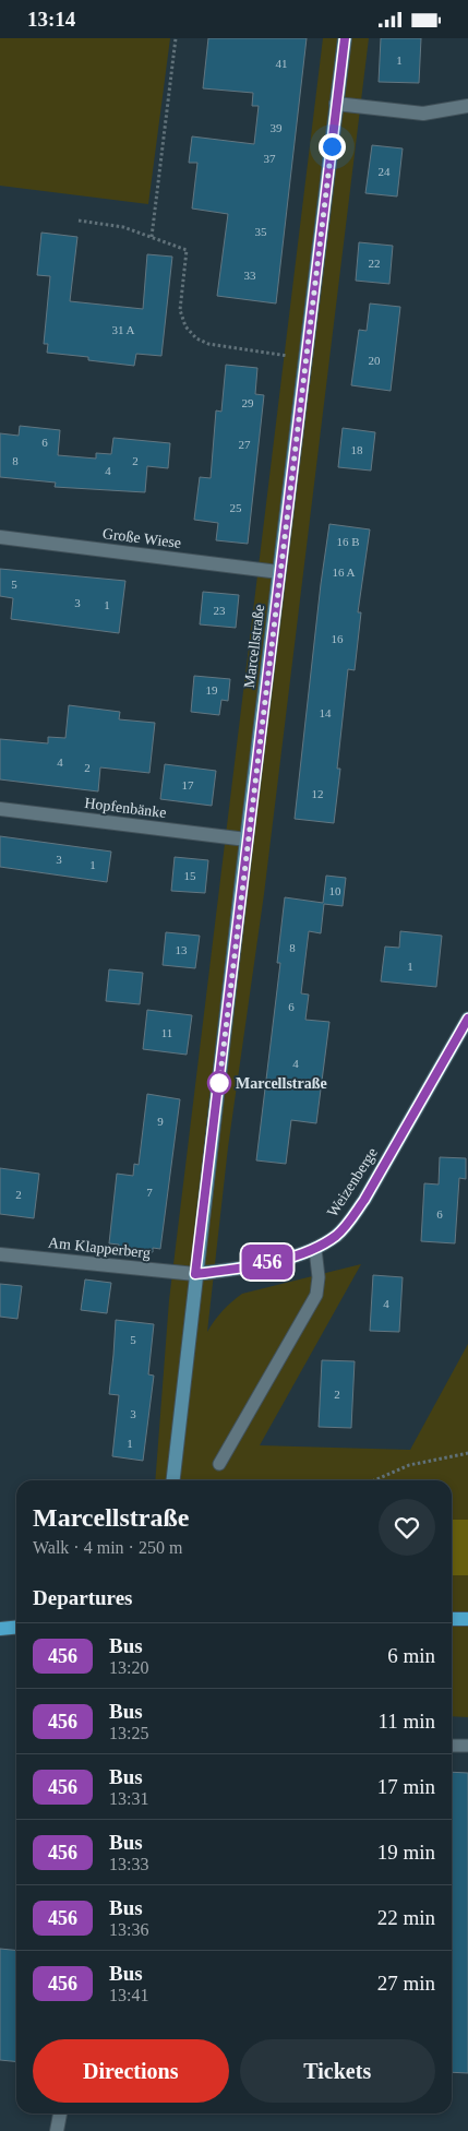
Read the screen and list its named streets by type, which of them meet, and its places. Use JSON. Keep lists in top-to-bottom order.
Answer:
{
  "streets": {
    "street": [
      "Große Wiese",
      "Marcellstraße",
      "Hopfenbänke",
      "Weizenberge",
      "Am Klapperberg"
    ]
  },
  "crossings": [
    ["Große Wiese", "Marcellstraße"],
    ["Marcellstraße", "Hopfenbänke"],
    ["Marcellstraße", "Weizenberge"],
    ["Marcellstraße", "Am Klapperberg"],
    ["Weizenberge", "Am Klapperberg"]
  ],
  "places": ["Marcellstraße"],
  "lines": ["bus line 456"],
  "house_numbers": [
    "1",
    "41",
    "39",
    "37",
    "24",
    "35",
    "22",
    "33",
    "31 A",
    "20",
    "29",
    "6",
    "27",
    "18",
    "8",
    "2",
    "4",
    "25",
    "16 B",
    "16 A",
    "5",
    "3",
    "1",
    "23",
    "16",
    "19",
    "14",
    "4",
    "2",
    "17",
    "12",
    "3",
    "1",
    "15",
    "10",
    "8",
    "13",
    "1",
    "6",
    "11",
    "4",
    "9",
    "7",
    "2",
    "6",
    "4",
    "5",
    "2",
    "3",
    "1"
  ],
  "page": {
    "status": "13:14",
    "on_map": "456",
    "heading": [
      ["Marcellstraße", "Walk · 4 min · 250 m"],
      "Departures"
    ],
    "list": [
      {
        "mark": "456",
        "name": "Bus",
        "note": "13:20",
        "value": "6 min"
      },
      {
        "mark": "456",
        "name": "Bus",
        "note": "13:25",
        "value": "11 min"
      },
      {
        "mark": "456",
        "name": "Bus",
        "note": "13:31",
        "value": "17 min"
      },
      {
        "mark": "456",
        "name": "Bus",
        "note": "13:33",
        "value": "19 min"
      },
      {
        "mark": "456",
        "name": "Bus",
        "note": "13:36",
        "value": "22 min"
      },
      {
        "mark": "456",
        "name": "Bus",
        "note": "13:41",
        "value": "27 min"
      }
    ],
    "buttons": ["Directions", "Tickets"]
  }
}
